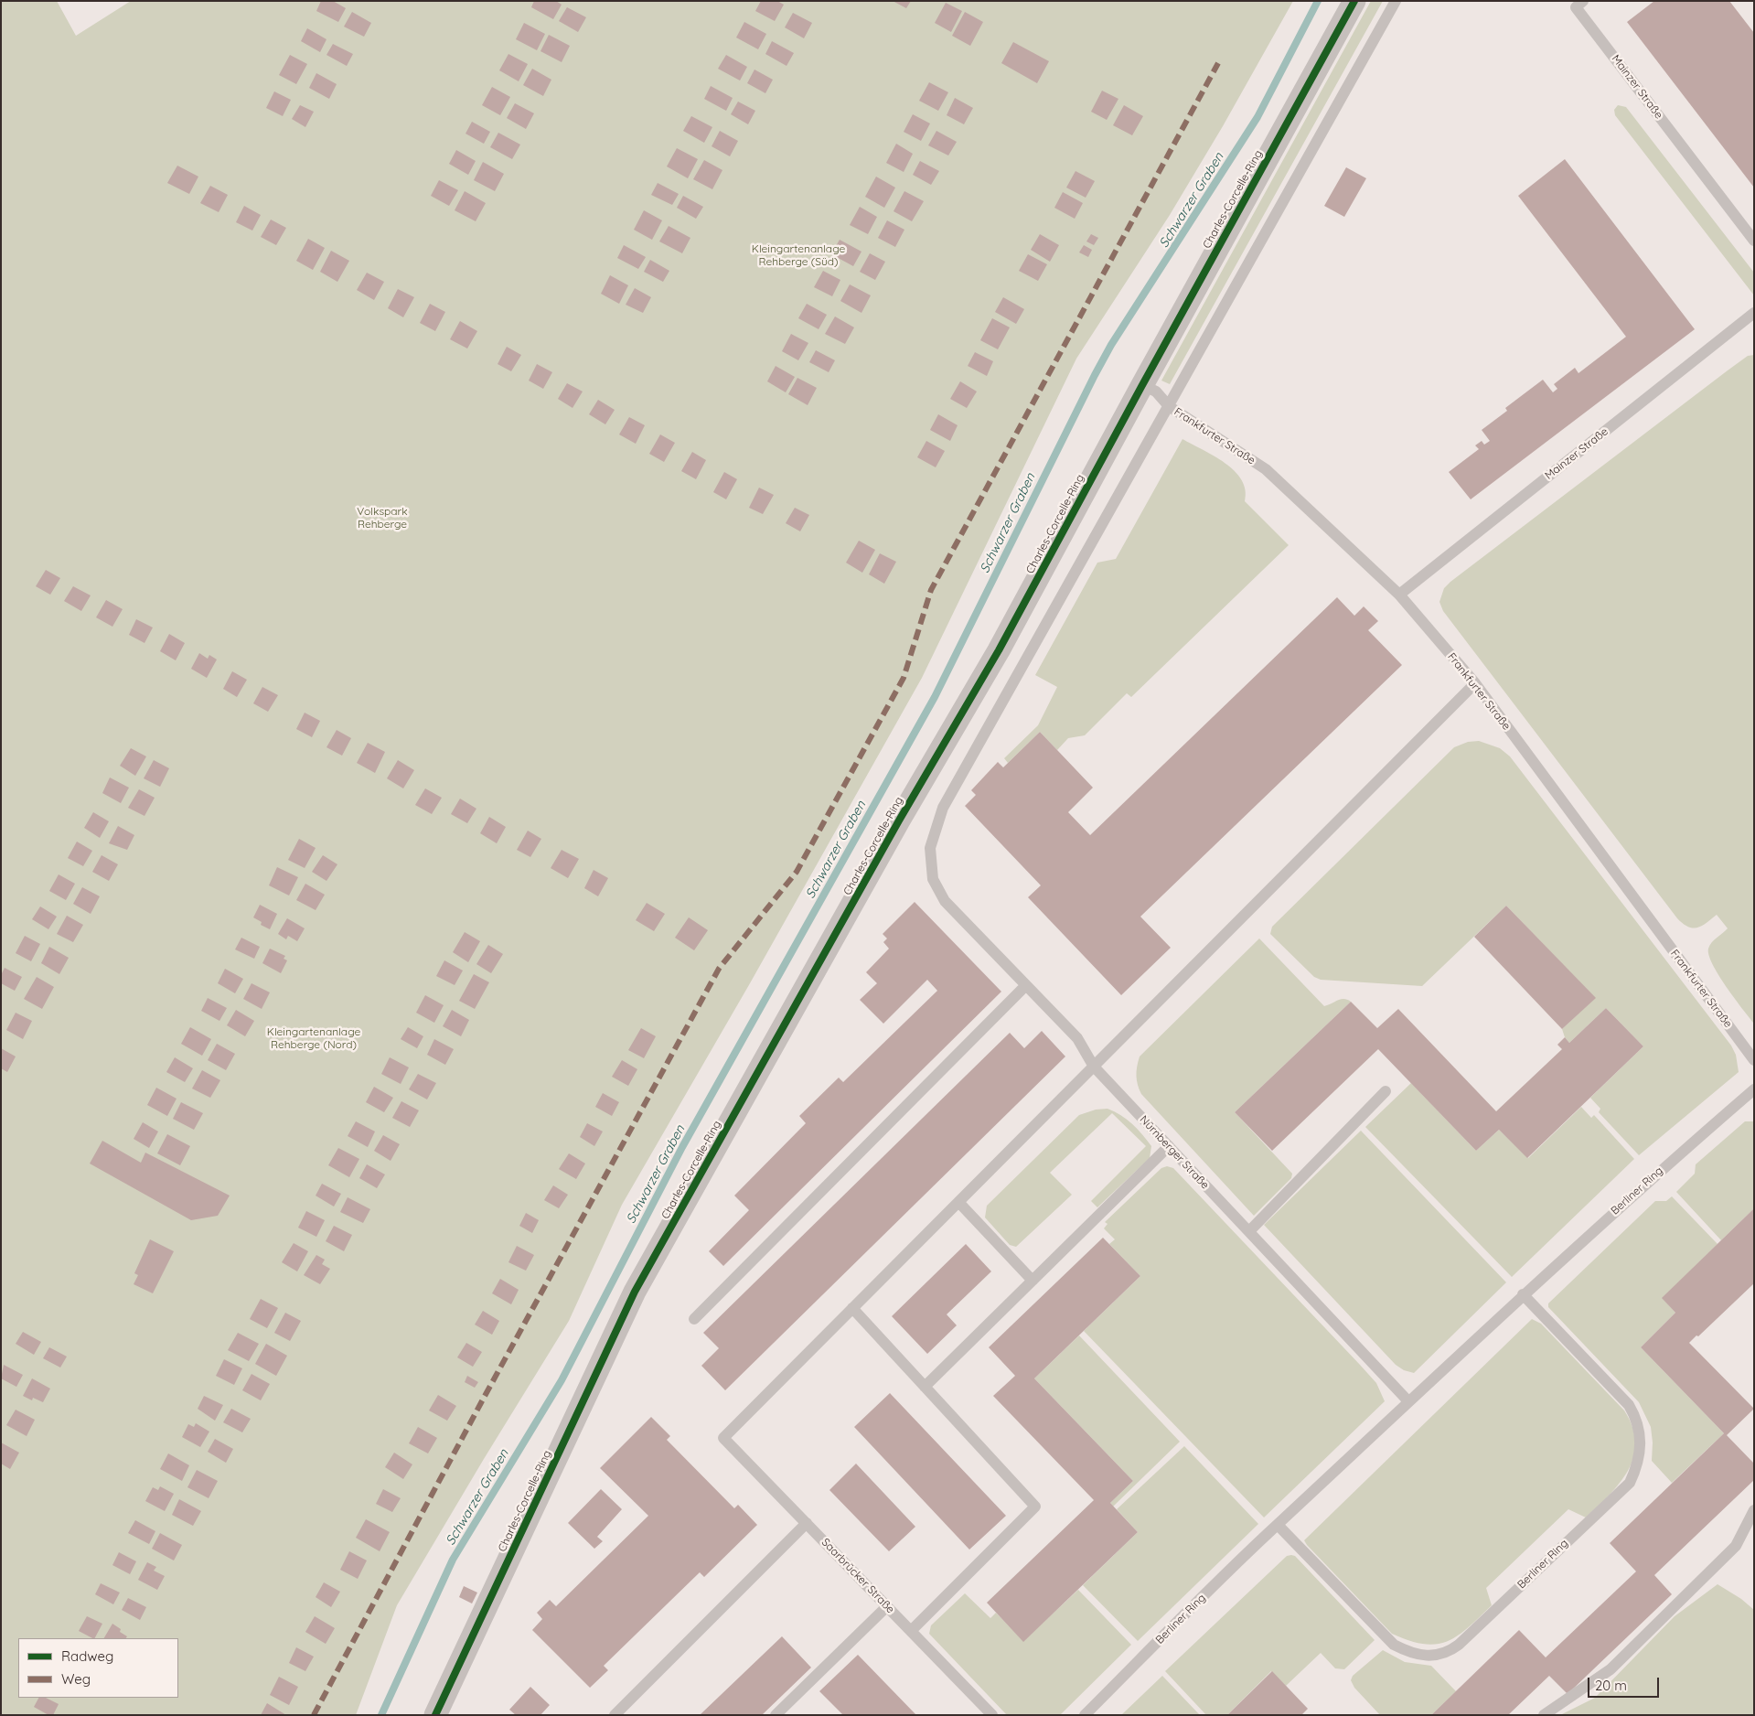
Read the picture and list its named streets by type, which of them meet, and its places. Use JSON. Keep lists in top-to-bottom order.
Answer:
{
  "streets": {
    "street": ["Charles-Corcelle-Ring"],
    "lane": [
      "Mainzer Straße",
      "Frankfurter Straße",
      "Nürnberger Straße",
      "Berliner Ring",
      "Saarbrücker Straße"
    ]
  },
  "crossings": [
    ["Mainzer Straße", "Frankfurter Straße"],
    ["Charles-Corcelle-Ring", "Frankfurter Straße"],
    ["Frankfurter Straße", "Nürnberger Straße"],
    ["Nürnberger Straße", "Berliner Ring"]
  ],
  "water": ["Schwarzer Graben"],
  "parks": ["Kleingartenanlage Rehberge (Süd)", "Volkspark Rehberge", "Kleingartenanlage Rehberge (Nord)"],
  "legend": ["Radweg", "Weg"],
  "scale_bar": "20 m"
}
